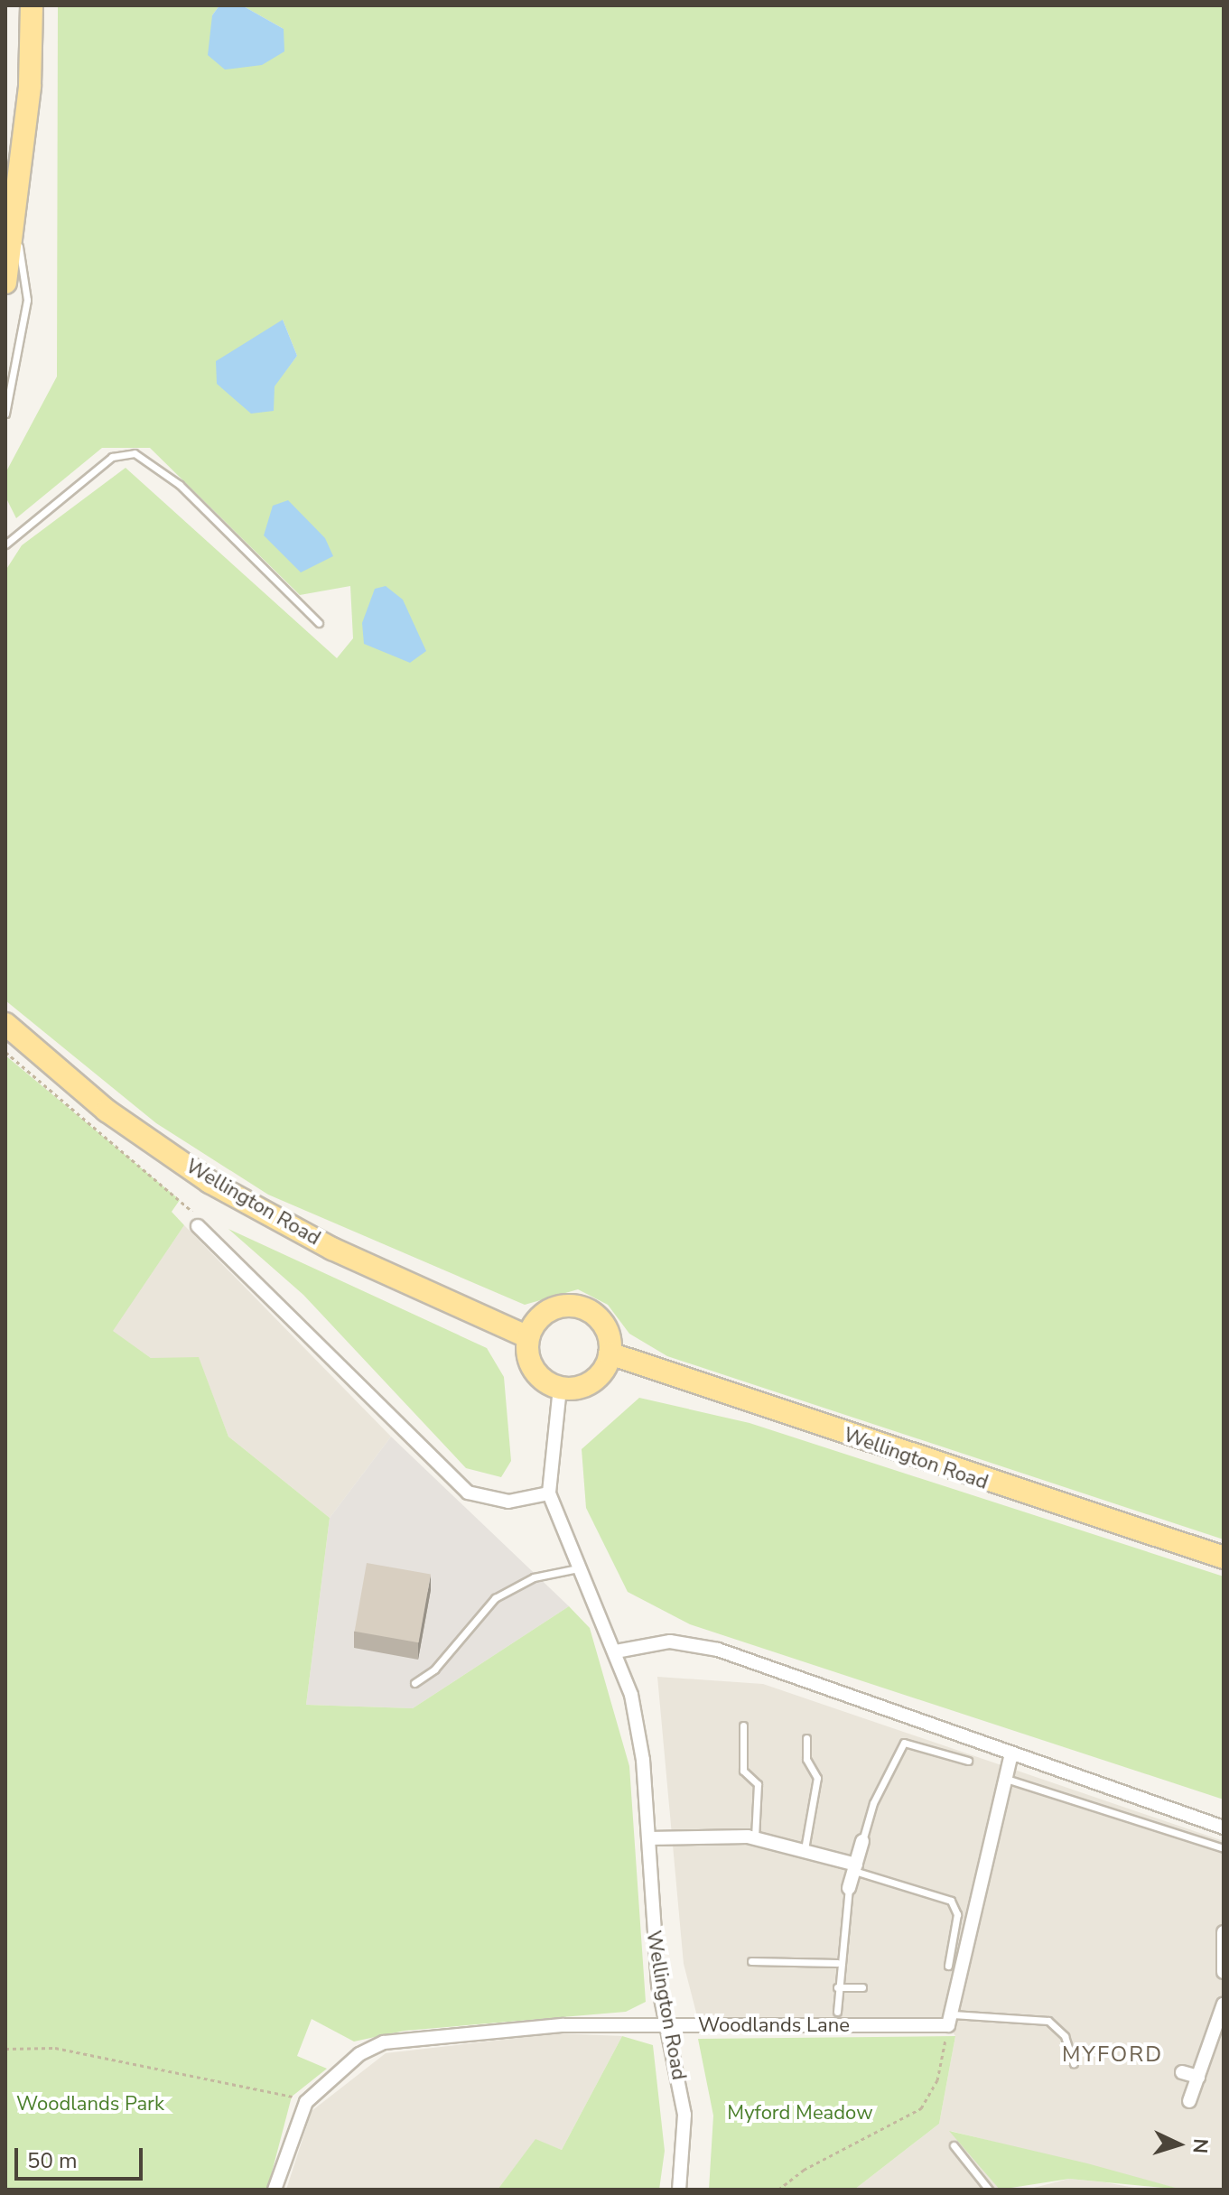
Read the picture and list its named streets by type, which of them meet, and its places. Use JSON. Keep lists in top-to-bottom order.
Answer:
{
  "streets": {
    "main road": ["Wellington Road"],
    "street": ["Woodlands Lane"]
  },
  "crossings": [
    ["Wellington Road", "Woodlands Lane"]
  ],
  "districts": ["MYFORD"],
  "parks": ["Woodlands Park", "Myford Meadow"],
  "scale_bar": "50 m",
  "north": "right"
}
